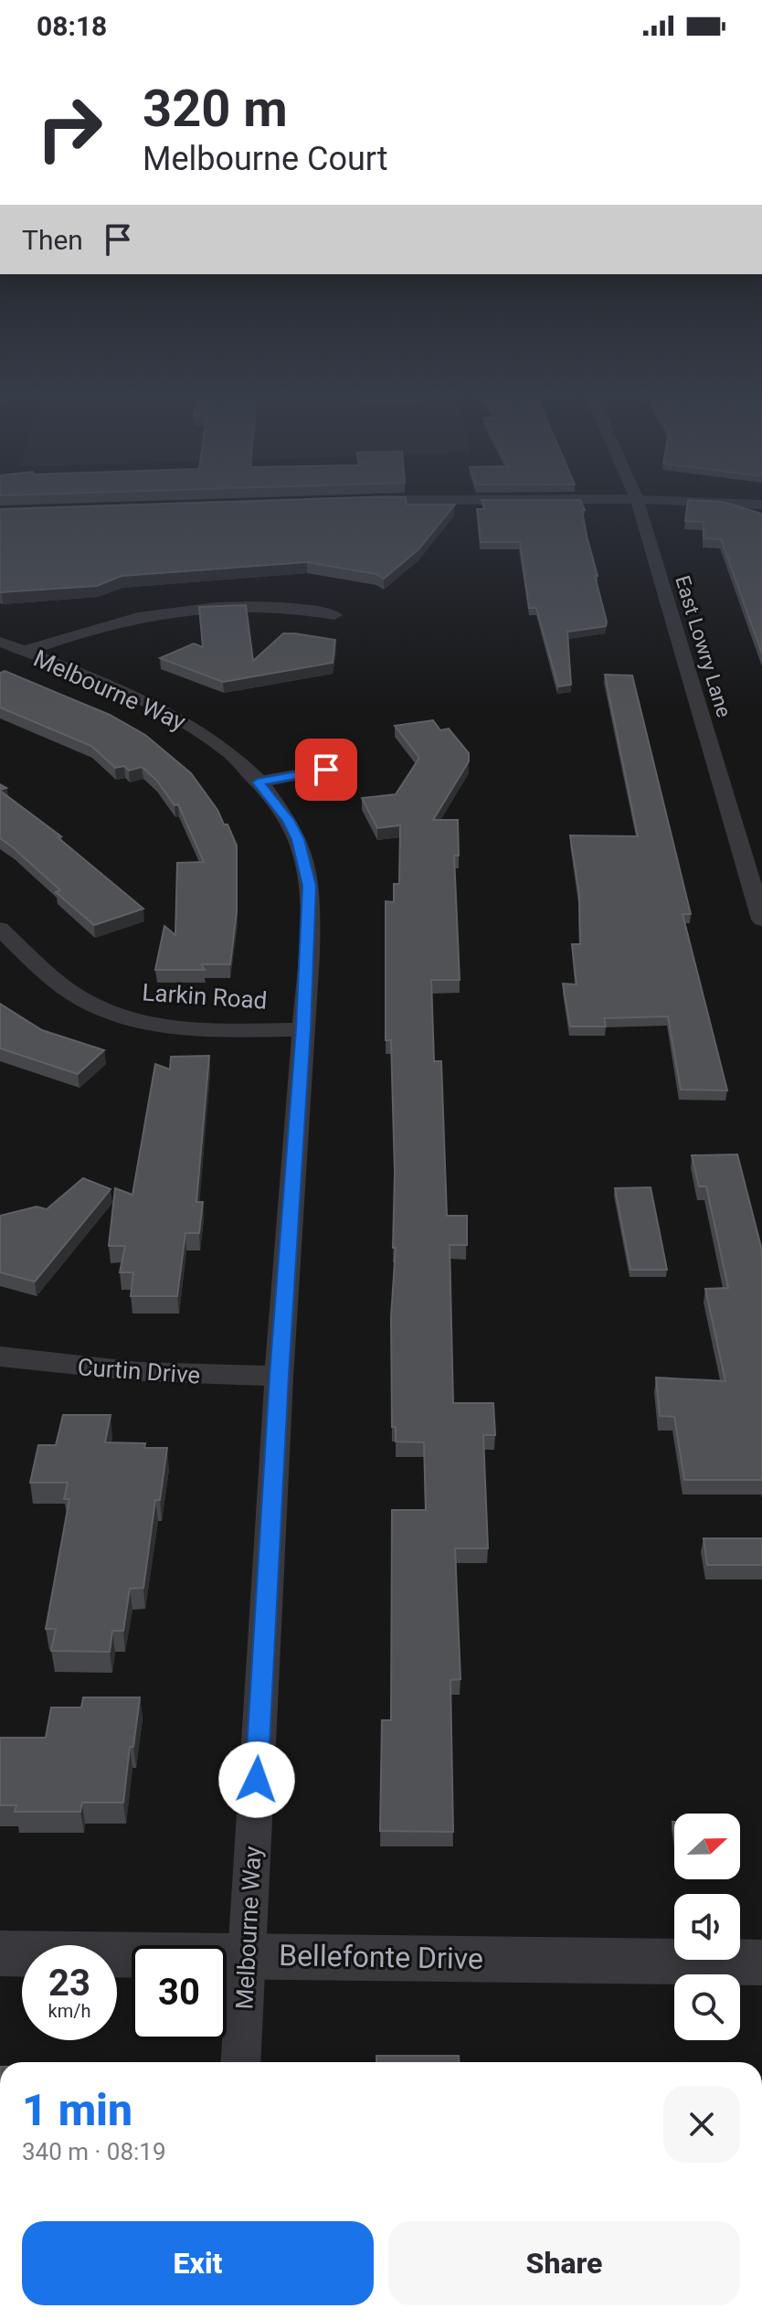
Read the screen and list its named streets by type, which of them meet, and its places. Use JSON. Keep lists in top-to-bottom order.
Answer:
{
  "streets": {
    "street": [
      "East Lowry Lane",
      "Melbourne Way",
      "Larkin Road",
      "Curtin Drive",
      "Bellefonte Drive"
    ]
  },
  "crossings": [
    ["Melbourne Way", "Larkin Road"],
    ["Melbourne Way", "Curtin Drive"],
    ["Melbourne Way", "Bellefonte Drive"]
  ],
  "north": "right",
  "page": {
    "status": "08:18",
    "turn": ["320 m", "Melbourne Court"],
    "then": "Then",
    "speed": "23 km/h",
    "limit": "30",
    "heading": ["1 min", "340 m · 08:19"],
    "buttons": ["Exit", "Share"]
  }
}
